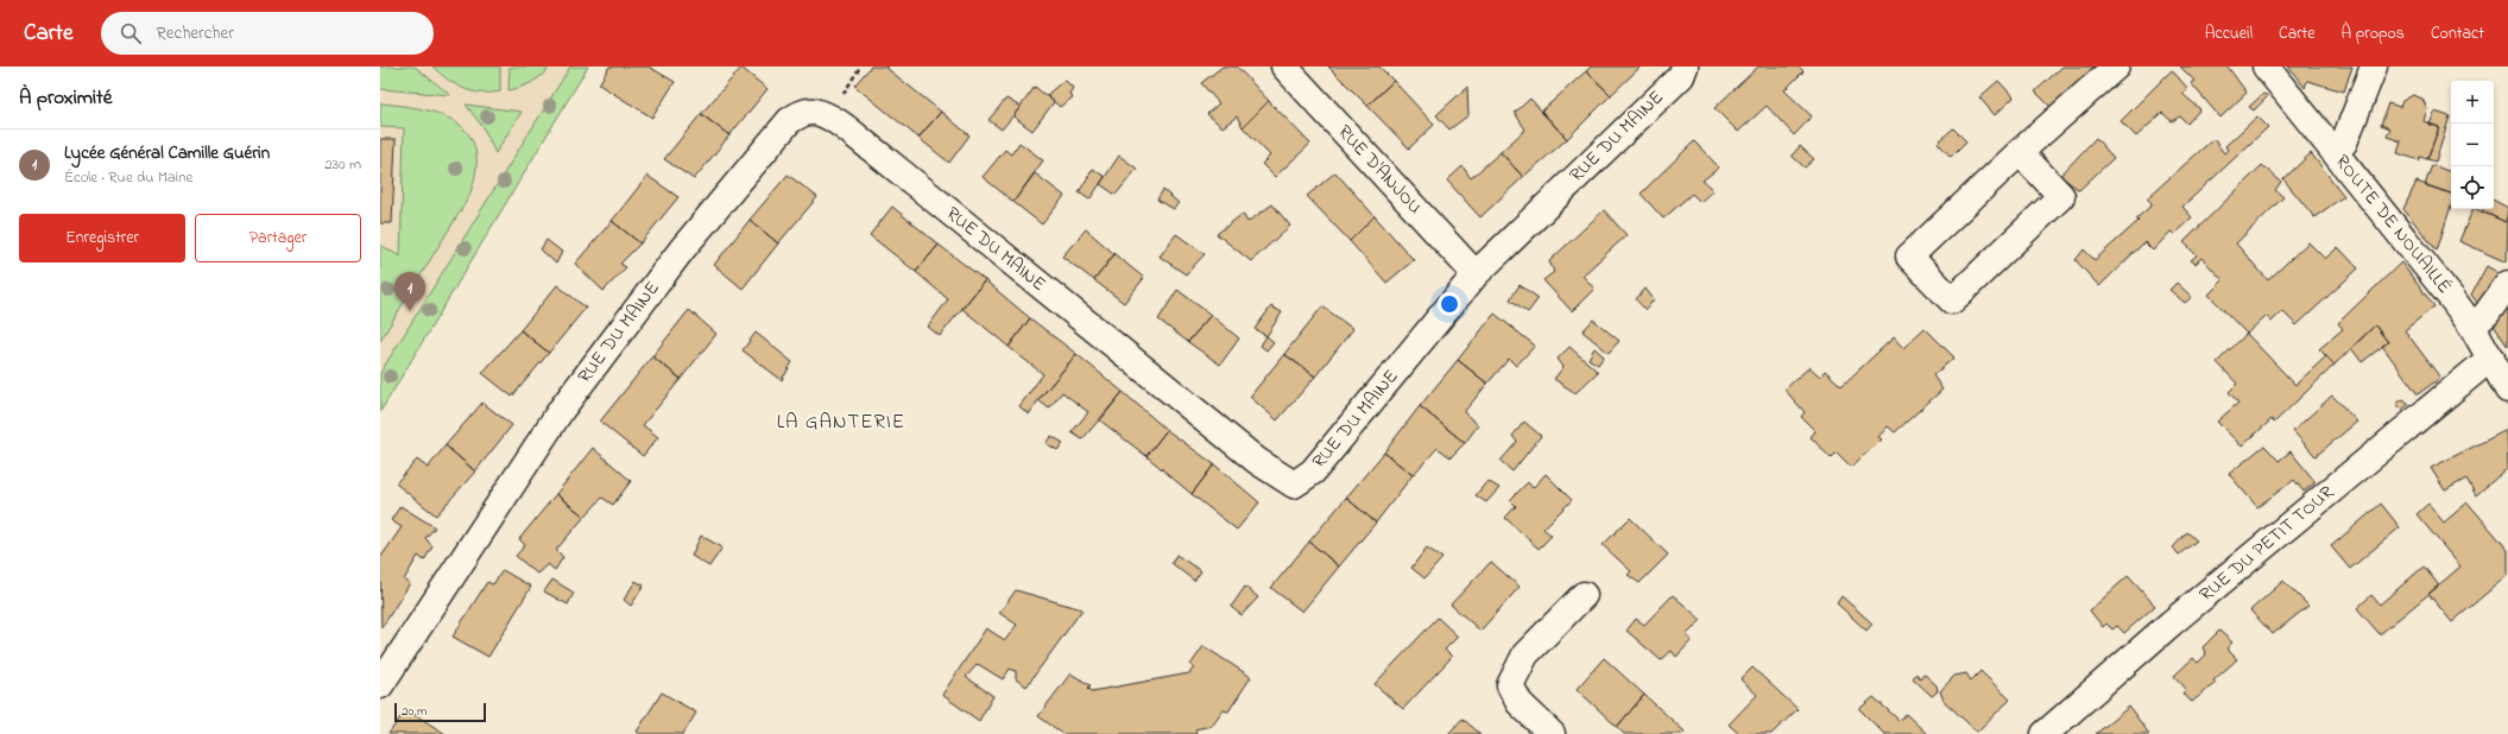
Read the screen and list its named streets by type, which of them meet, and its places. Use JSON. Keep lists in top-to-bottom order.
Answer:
{
  "streets": {
    "street": [
      "RUE DU MAINE",
      "RUE D'ANJOU",
      "ROUTE DE NOUAILLÉ",
      "RUE DU PETIT TOUR"
    ]
  },
  "crossings": [
    ["RUE DU MAINE", "RUE D'ANJOU"],
    ["ROUTE DE NOUAILLÉ", "RUE DU PETIT TOUR"]
  ],
  "districts": ["LA GANTERIE"],
  "scale_bar": "20 m",
  "page": {
    "header": "Carte",
    "search": "Rechercher",
    "nav": [
      "Accueil",
      "Carte",
      "À propos",
      "Contact"
    ],
    "heading": "À proximité",
    "map_buttons": ["+", "−"],
    "list": [
      {
        "mark": "1",
        "name": "Lycée Général Camille Guérin",
        "note": "École · Rue du Maine",
        "value": "230 m"
      }
    ],
    "buttons": ["Enregistrer", "Partager"],
    "pins": "1",
    "scale": "20 m"
  }
}
